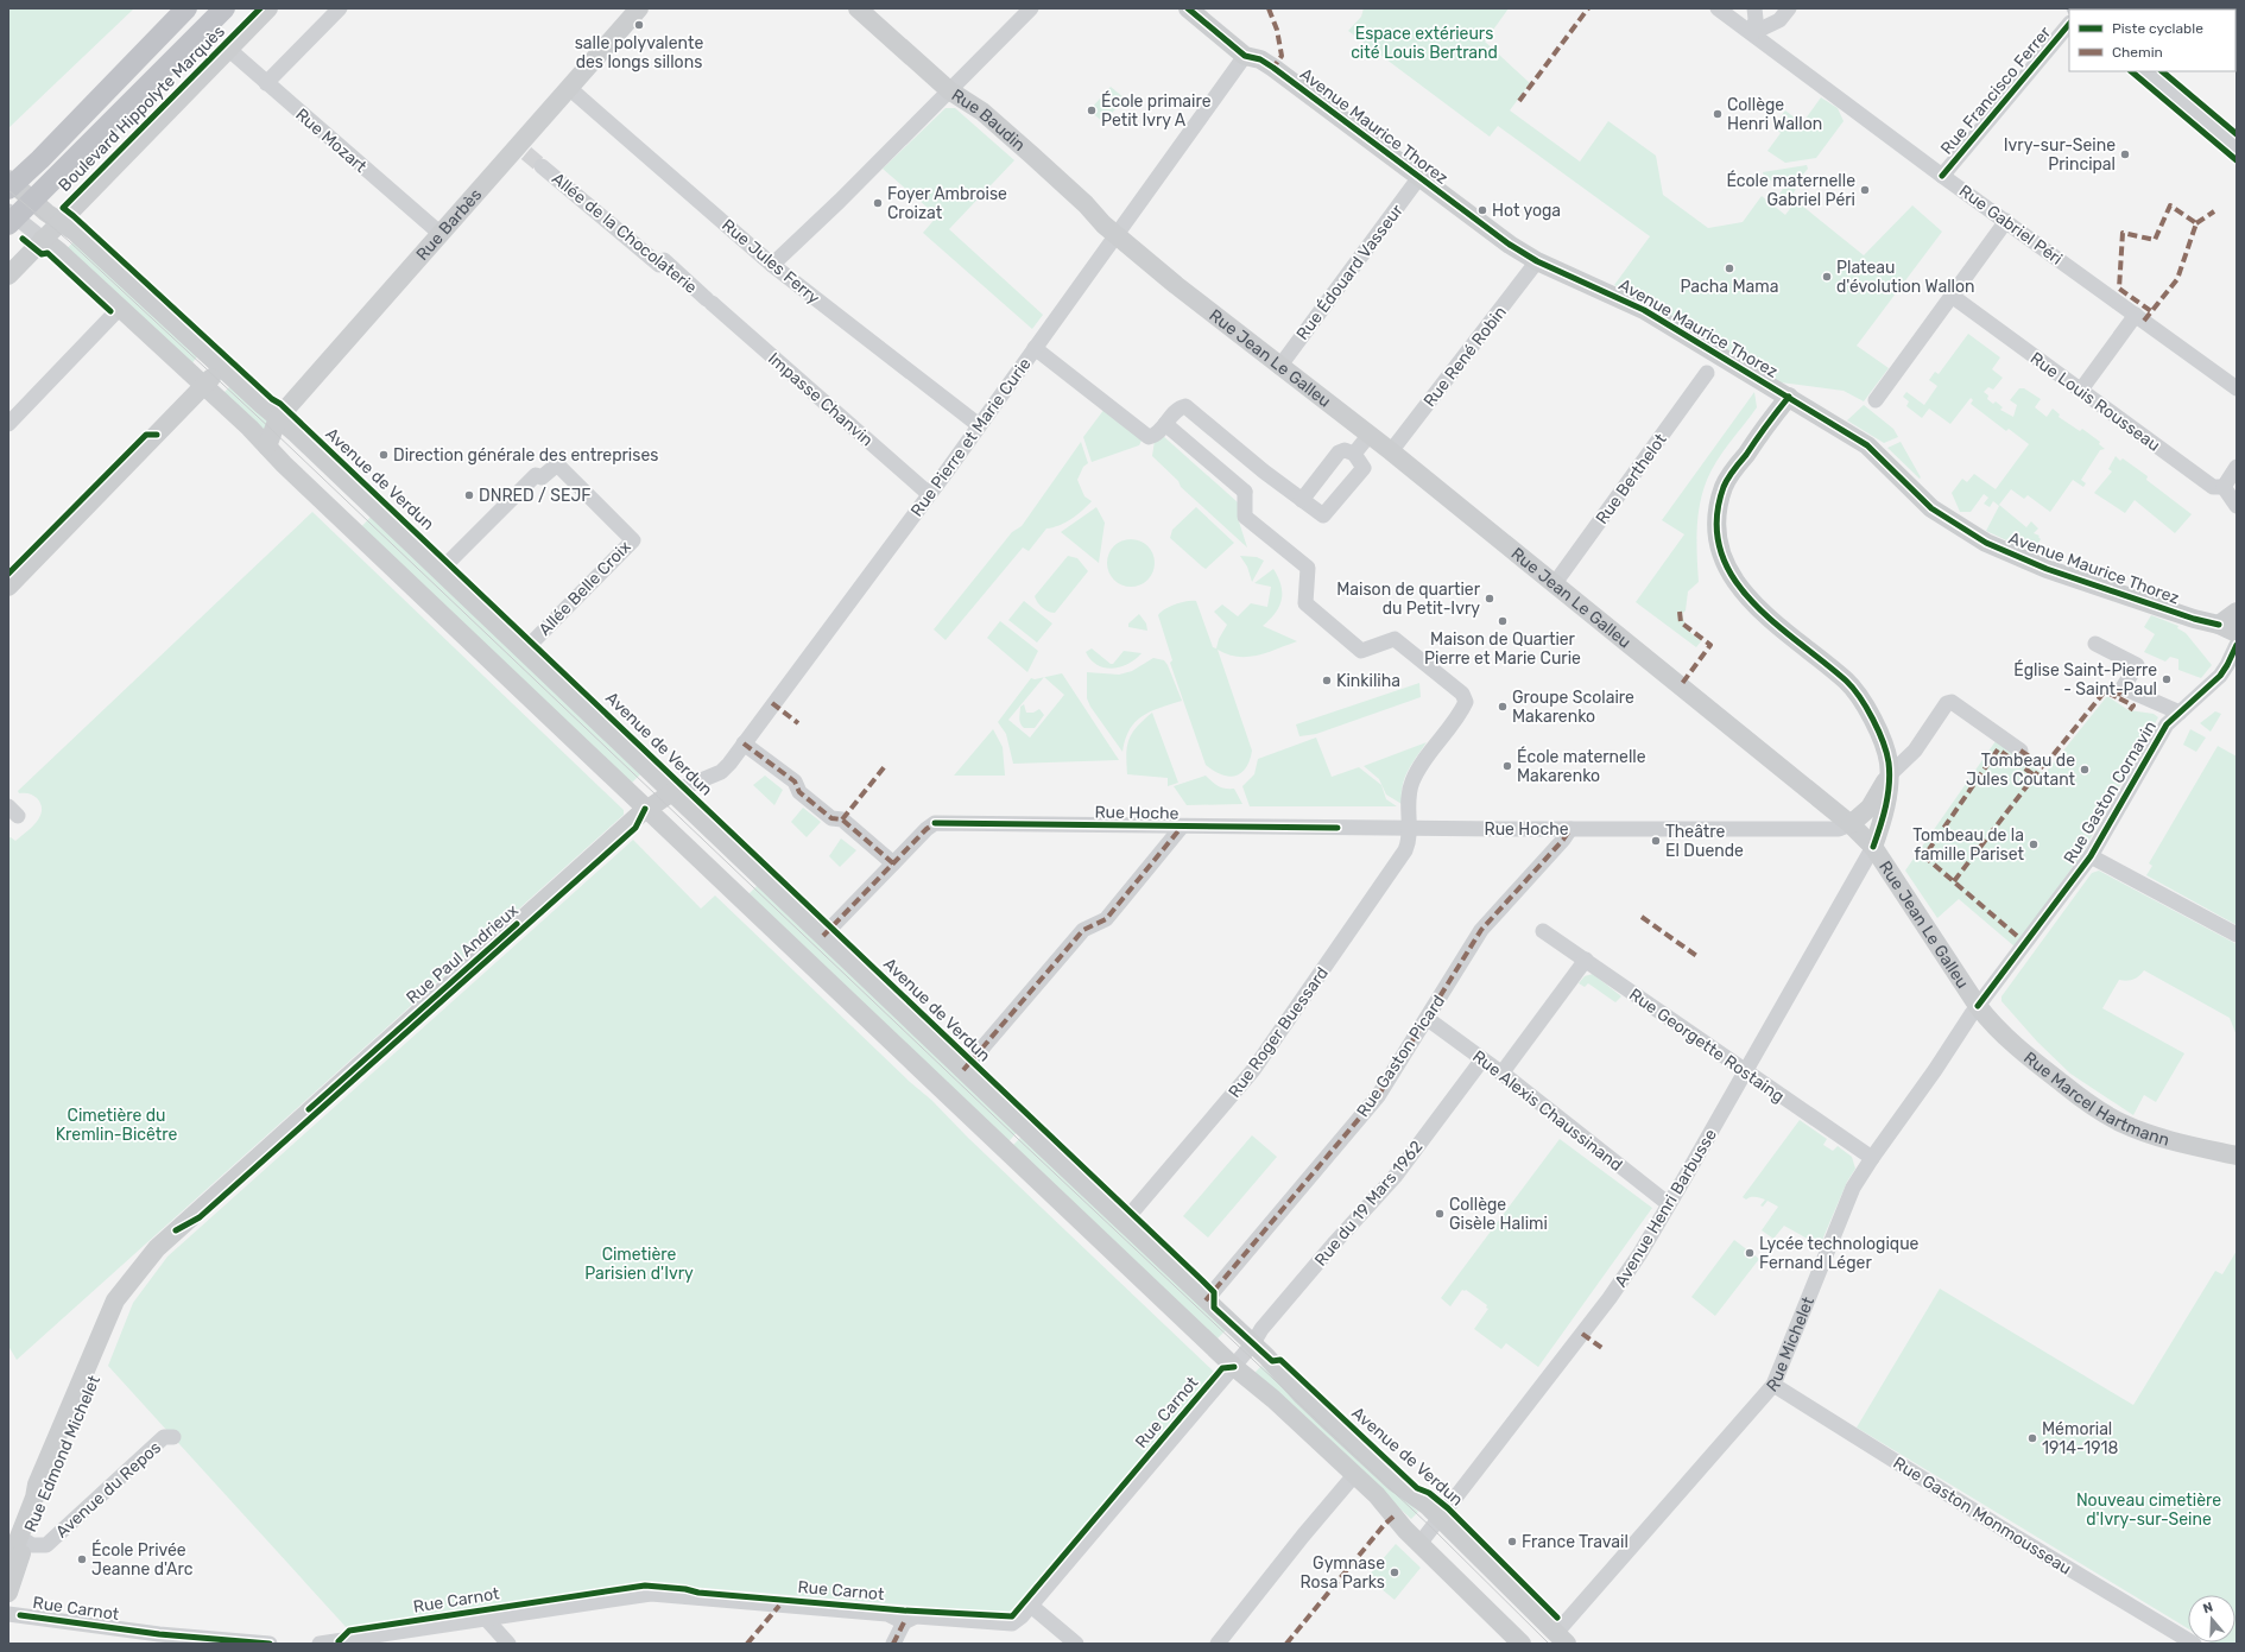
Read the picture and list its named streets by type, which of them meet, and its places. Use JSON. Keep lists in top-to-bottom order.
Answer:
{
  "streets": {
    "main road": [
      "Boulevard Hippolyte Marquès",
      "Rue Baudin",
      "Avenue Maurice Thorez",
      "Rue Barbès",
      "Rue Jean Le Galleu",
      "Avenue de Verdun",
      "Rue Paul Andrieux",
      "Rue Marcel Hartmann",
      "Rue Edmond Michelet"
    ],
    "street": [
      "Rue Francisco Ferrer",
      "Rue Mozart",
      "Rue Gabriel Péri",
      "Allée de la Chocolaterie",
      "Rue Jules Ferry",
      "Rue Édouard Vasseur",
      "Rue René Robin",
      "Impasse Chanvin",
      "Rue Louis Rousseau",
      "Rue Pierre et Marie Curie",
      "Rue Berthelot",
      "Allée Belle Croix",
      "Rue Gaston Cornavin",
      "Rue Hoche",
      "Rue Roger Buessard",
      "Rue Georgette Rostaing",
      "Rue Gaston Picard",
      "Rue Alexis Chaussinand",
      "Rue du 19 Mars 1962",
      "Avenue Henri Barbusse",
      "Rue Michelet",
      "Rue Carnot",
      "Avenue du Repos",
      "Rue Gaston Monmousseau"
    ]
  },
  "crossings": [
    ["Rue Francisco Ferrer", "Rue Gabriel Péri"],
    ["Boulevard Hippolyte Marquès", "Rue Mozart"],
    ["Boulevard Hippolyte Marquès", "Avenue de Verdun"],
    ["Rue Baudin", "Rue Jean Le Galleu"],
    ["Rue Baudin", "Rue Pierre et Marie Curie"],
    ["Avenue Maurice Thorez", "Rue Édouard Vasseur"],
    ["Avenue Maurice Thorez", "Rue René Robin"],
    ["Avenue Maurice Thorez", "Rue Pierre et Marie Curie"],
    ["Rue Mozart", "Rue Barbès"],
    ["Rue Barbès", "Rue Jules Ferry"],
    ["Rue Barbès", "Avenue de Verdun"],
    ["Allée de la Chocolaterie", "Impasse Chanvin"],
    ["Rue Jules Ferry", "Rue Pierre et Marie Curie"],
    ["Rue Édouard Vasseur", "Rue Jean Le Galleu"],
    ["Rue René Robin", "Rue Jean Le Galleu"],
    ["Rue Jean Le Galleu", "Rue Pierre et Marie Curie"],
    ["Rue Jean Le Galleu", "Rue Berthelot"],
    ["Rue Jean Le Galleu", "Rue Gaston Cornavin"],
    ["Rue Jean Le Galleu", "Rue Hoche"],
    ["Rue Jean Le Galleu", "Rue Marcel Hartmann"],
    ["Rue Jean Le Galleu", "Avenue Henri Barbusse"],
    ["Rue Jean Le Galleu", "Rue Michelet"],
    ["Impasse Chanvin", "Rue Pierre et Marie Curie"],
    ["Rue Pierre et Marie Curie", "Avenue de Verdun"],
    ["Rue Pierre et Marie Curie", "Rue Paul Andrieux"],
    ["Avenue de Verdun", "Allée Belle Croix"],
    ["Avenue de Verdun", "Rue Hoche"],
    ["Avenue de Verdun", "Rue Paul Andrieux"],
    ["Avenue de Verdun", "Rue Roger Buessard"],
    ["Avenue de Verdun", "Rue Gaston Picard"],
    ["Avenue de Verdun", "Rue du 19 Mars 1962"],
    ["Avenue de Verdun", "Avenue Henri Barbusse"],
    ["Avenue de Verdun", "Rue Michelet"],
    ["Avenue de Verdun", "Rue Carnot"],
    ["Rue Gaston Cornavin", "Rue Marcel Hartmann"],
    ["Rue Gaston Cornavin", "Rue Michelet"],
    ["Rue Hoche", "Rue Roger Buessard"],
    ["Rue Hoche", "Rue Gaston Picard"],
    ["Rue Paul Andrieux", "Rue Edmond Michelet"],
    ["Rue Georgette Rostaing", "Avenue Henri Barbusse"],
    ["Rue Georgette Rostaing", "Rue Michelet"],
    ["Rue Gaston Picard", "Rue Alexis Chaussinand"],
    ["Rue Marcel Hartmann", "Rue Michelet"],
    ["Rue Alexis Chaussinand", "Rue du 19 Mars 1962"],
    ["Rue Alexis Chaussinand", "Avenue Henri Barbusse"],
    ["Rue du 19 Mars 1962", "Rue Carnot"],
    ["Rue Michelet", "Rue Gaston Monmousseau"],
    ["Rue Edmond Michelet", "Avenue du Repos"]
  ],
  "parks": [
    "Espace extérieurs cité Louis Bertrand",
    "Cimetière du Kremlin-Bicêtre",
    "Cimetière Parisien d'Ivry",
    "Nouveau cimetière d'Ivry-sur-Seine"
  ],
  "places": [
    "salle polyvalente des longs sillons",
    "École primaire Petit Ivry A",
    "Collège Henri Wallon",
    "Ivry-sur-Seine Principal",
    "École maternelle Gabriel Péri",
    "Foyer Ambroise Croizat",
    "Hot yoga",
    "Pacha Mama",
    "Plateau d'évolution Wallon",
    "Direction générale des entreprises",
    "DNRED / SEJF",
    "Maison de quartier du Petit-Ivry",
    "Maison de Quartier Pierre et Marie Curie",
    "Église Saint-Pierre - Saint-Paul",
    "Kinkiliha",
    "Groupe Scolaire Makarenko",
    "École maternelle Makarenko",
    "Tombeau de Jules Coutant",
    "Theâtre El Duende",
    "Tombeau de la famille Pariset",
    "Collège Gisèle Halimi",
    "Lycée technologique Fernand Léger",
    "Mémorial 1914-1918",
    "France Travail",
    "École Privée Jeanne d'Arc",
    "Gymnase Rosa Parks"
  ],
  "legend": ["Piste cyclable", "Chemin"],
  "north": "top"
}
